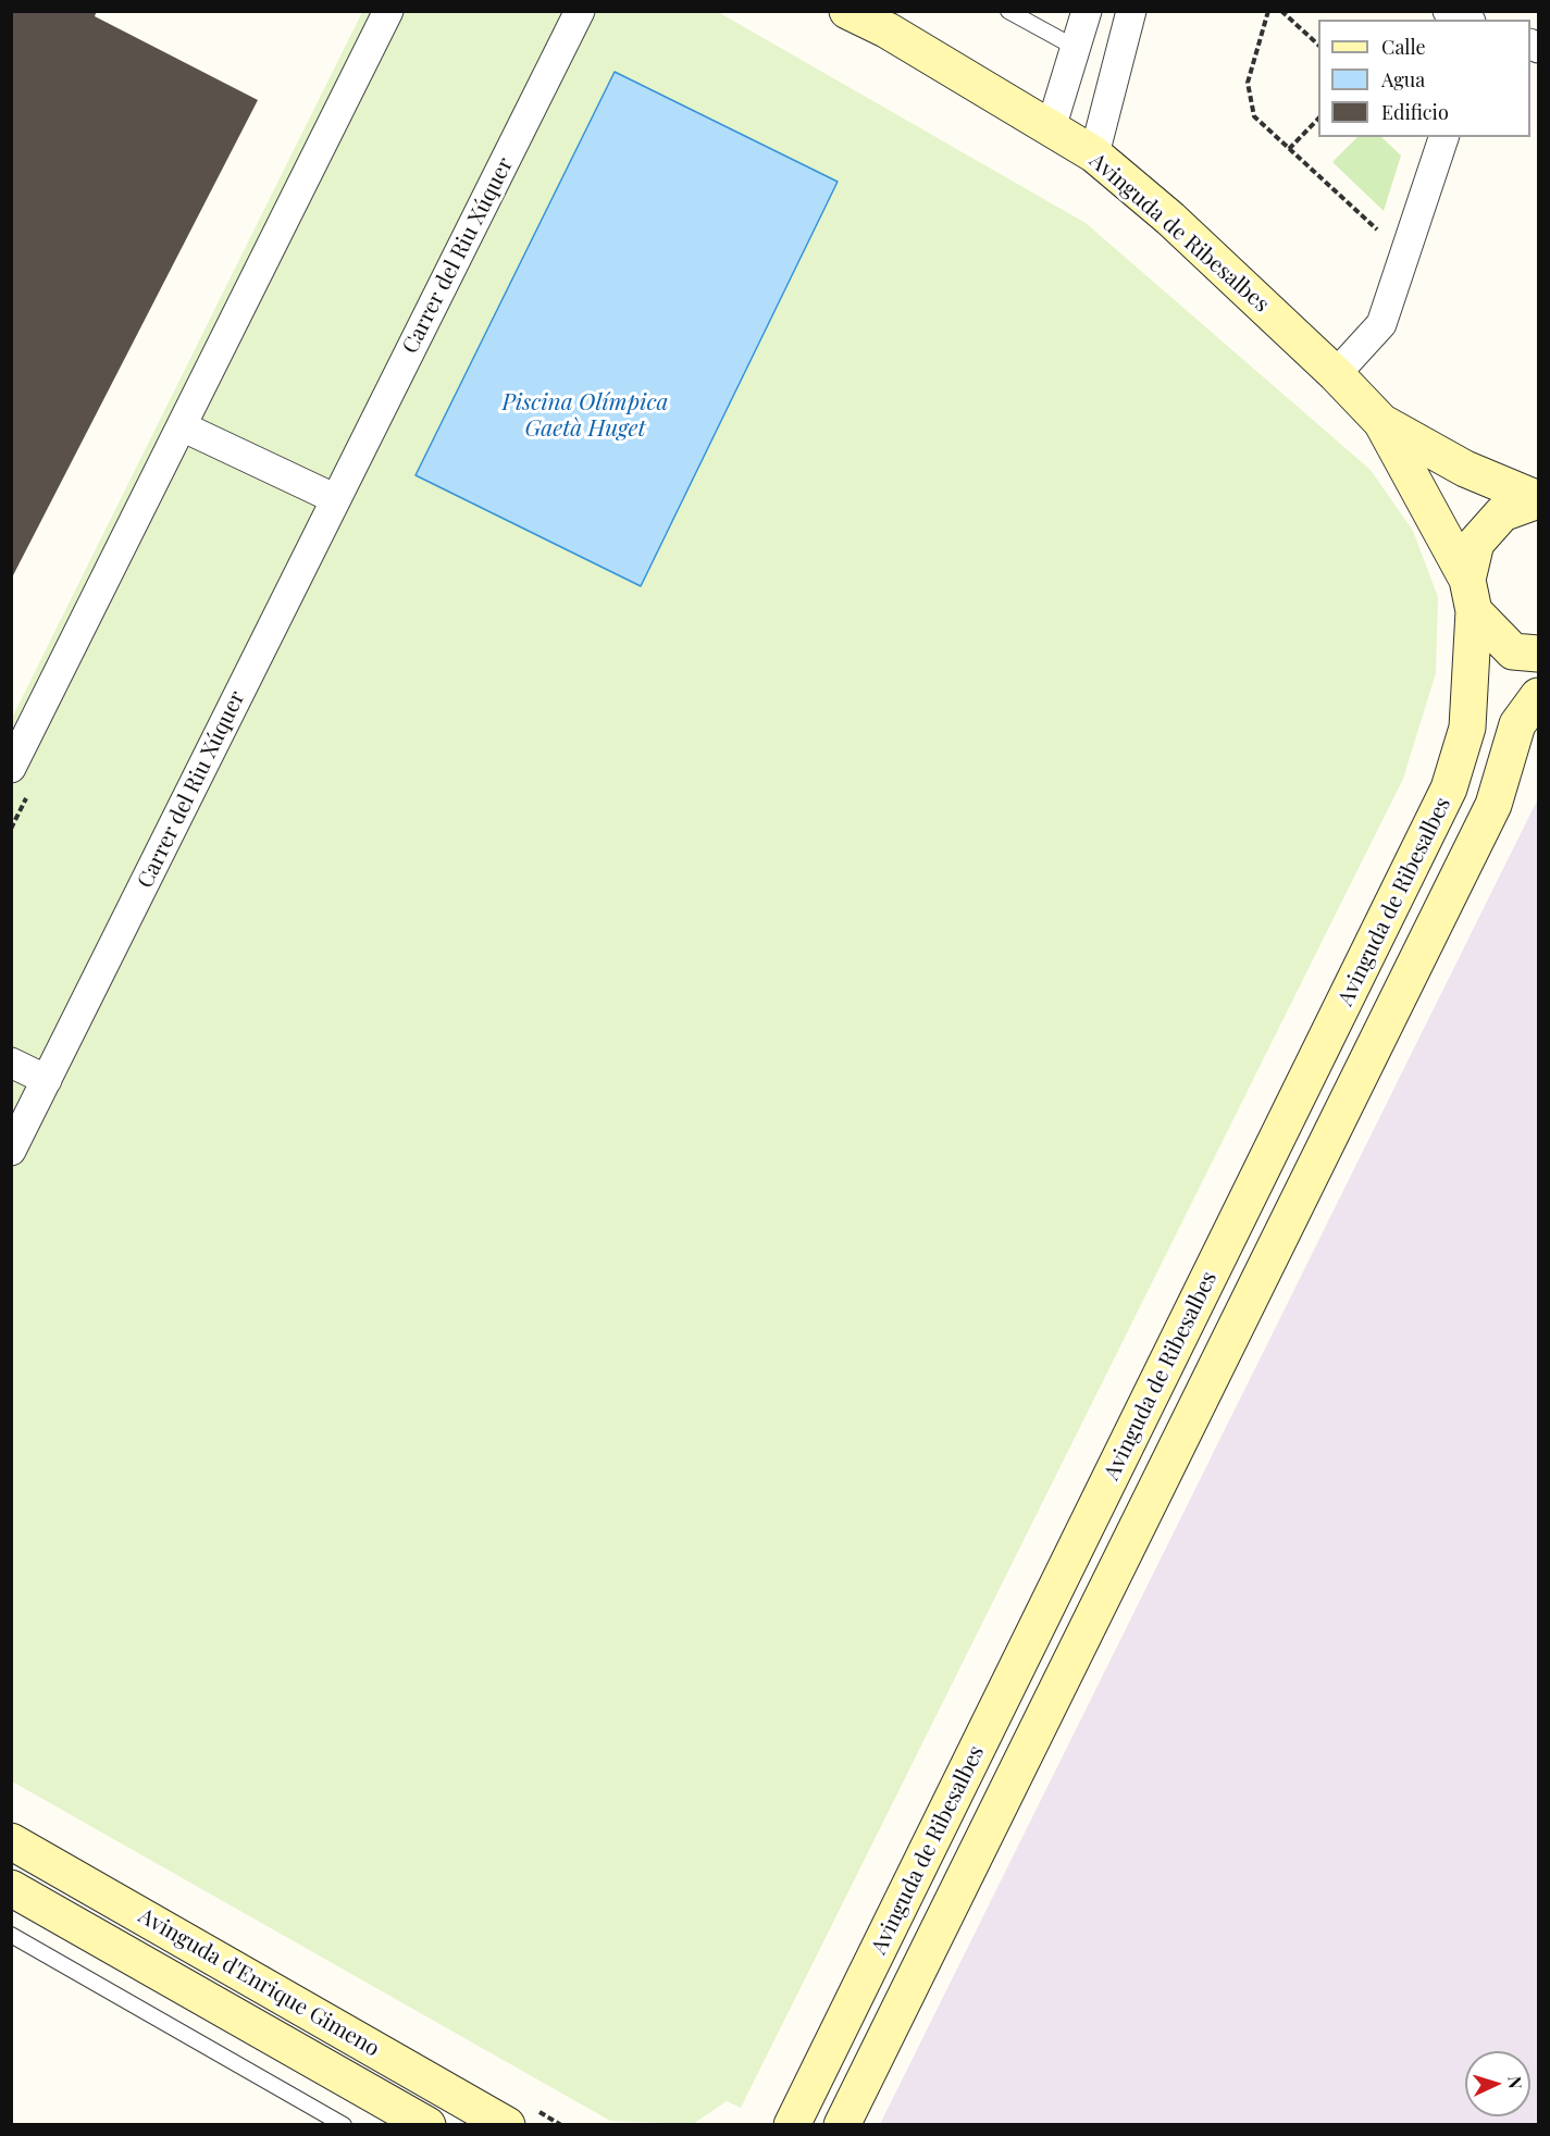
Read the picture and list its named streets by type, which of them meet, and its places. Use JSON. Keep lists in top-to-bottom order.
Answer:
{
  "streets": {
    "street": ["Avinguda de Ribesalbes", "Carrer del Riu Xúquer", "Avinguda d'Enrique Gimeno"]
  },
  "water": ["Piscina Olímpica Gaetà Huget"],
  "legend": ["Calle", "Agua", "Edificio"],
  "north": "right"
}
